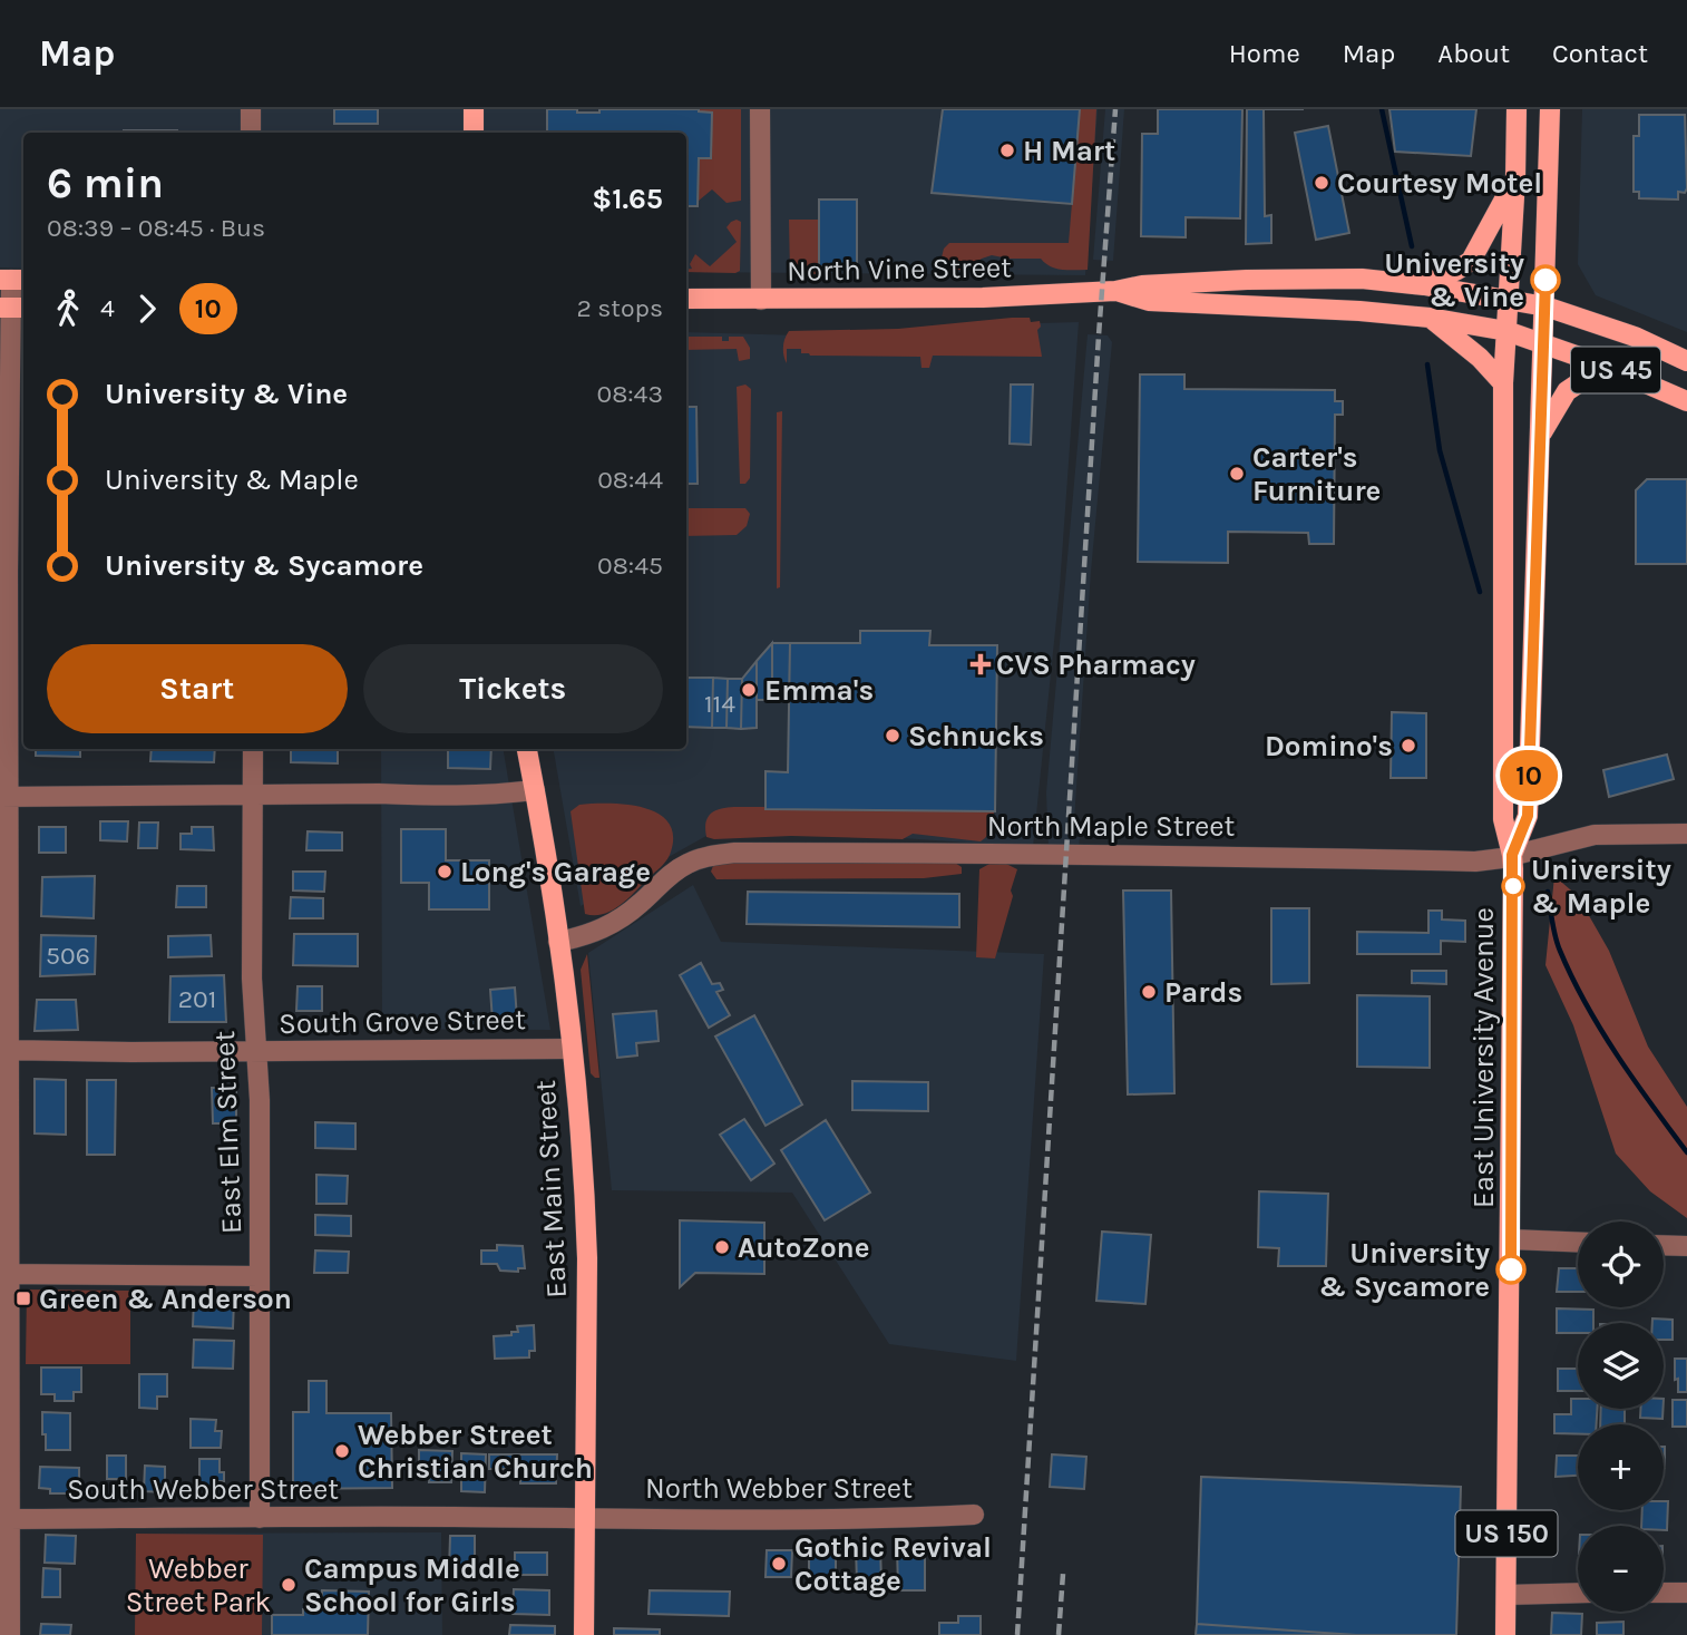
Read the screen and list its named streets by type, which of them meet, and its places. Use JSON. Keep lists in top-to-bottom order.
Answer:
{
  "streets": {
    "main road": [
      "North Vine Street",
      "US 45",
      "East University Avenue",
      "East Main Street",
      "US 150"
    ],
    "street": [
      "North Maple Street",
      "South Grove Street",
      "East Elm Street",
      "North Webber Street",
      "South Webber Street"
    ]
  },
  "crossings": [
    ["North Vine Street", "US 45"],
    ["North Vine Street", "East University Avenue"],
    ["US 45", "East University Avenue"],
    ["North Maple Street", "East University Avenue"],
    ["North Maple Street", "East Main Street"],
    ["South Grove Street", "East Elm Street"],
    ["South Grove Street", "East Main Street"],
    ["East Elm Street", "South Webber Street"],
    ["East Main Street", "North Webber Street"],
    ["East Main Street", "South Webber Street"],
    ["North Webber Street", "South Webber Street"]
  ],
  "parks": ["Webber Street Park"],
  "places": {
    "other": [
      "H Mart",
      "Courtesy Motel",
      "University & Vine",
      "Carter's Furniture",
      "Emma's",
      "Schnucks",
      "Domino's",
      "Long's Garage",
      "University & Maple",
      "Pards",
      "AutoZone",
      "University & Sycamore",
      "Webber Street Christian Church",
      "Gothic Revival Cottage",
      "Campus Middle School for Girls"
    ],
    "health": ["CVS Pharmacy"],
    "transit": ["Green & Anderson"]
  },
  "lines": ["bus line 10"],
  "house_numbers": ["114", "506", "201"],
  "page": {
    "header": "Map",
    "nav": [
      "Home",
      "Map",
      "About",
      "Contact"
    ],
    "on_map": "10",
    "heading": ["6 min", "08:39 – 08:45 · Bus", "$1.65"],
    "legs": ["4", "10", "2 stops"],
    "list": [
      {
        "name": "University & Vine",
        "value": "08:43"
      },
      {
        "name": "University & Maple",
        "value": "08:44"
      },
      {
        "name": "University & Sycamore",
        "value": "08:45"
      }
    ],
    "buttons": ["Start", "Tickets"],
    "map_buttons": ["+", "−"]
  }
}
